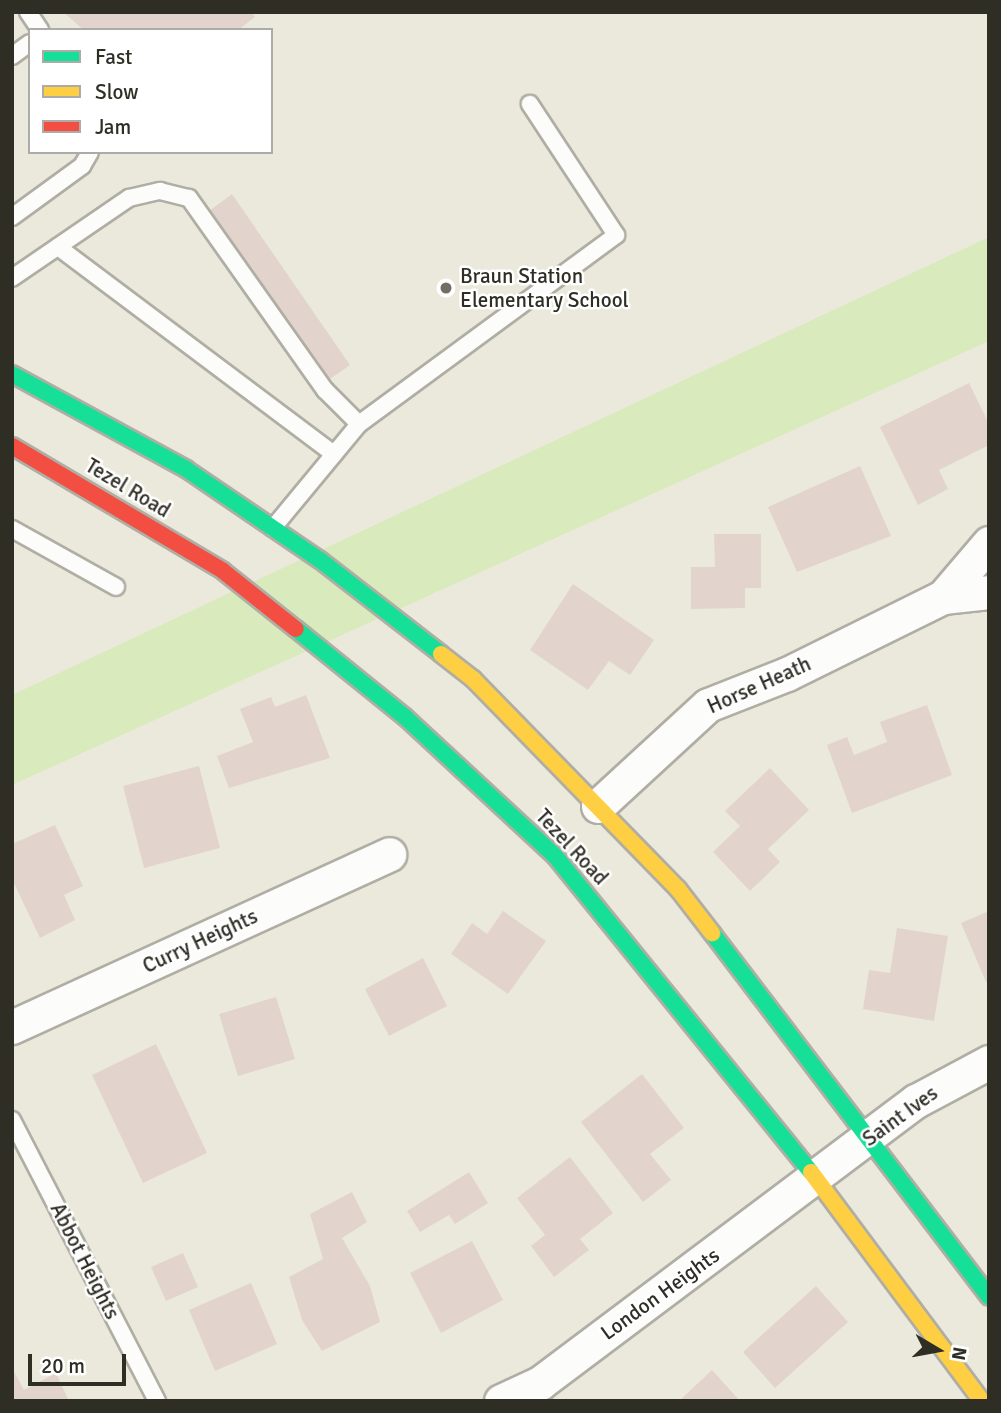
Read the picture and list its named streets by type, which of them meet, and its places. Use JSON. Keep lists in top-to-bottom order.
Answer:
{
  "streets": {
    "main road": ["Tezel Road"],
    "street": [
      "Horse Heath",
      "Curry Heights",
      "Saint Ives",
      "London Heights"
    ],
    "lane": ["Abbot Heights"]
  },
  "crossings": [
    ["Tezel Road", "Saint Ives"],
    ["Tezel Road", "London Heights"],
    ["Saint Ives", "London Heights"]
  ],
  "places": ["Braun Station Elementary School"],
  "legend": ["Fast", "Slow", "Jam"],
  "scale_bar": "20 m",
  "north": "right"
}
